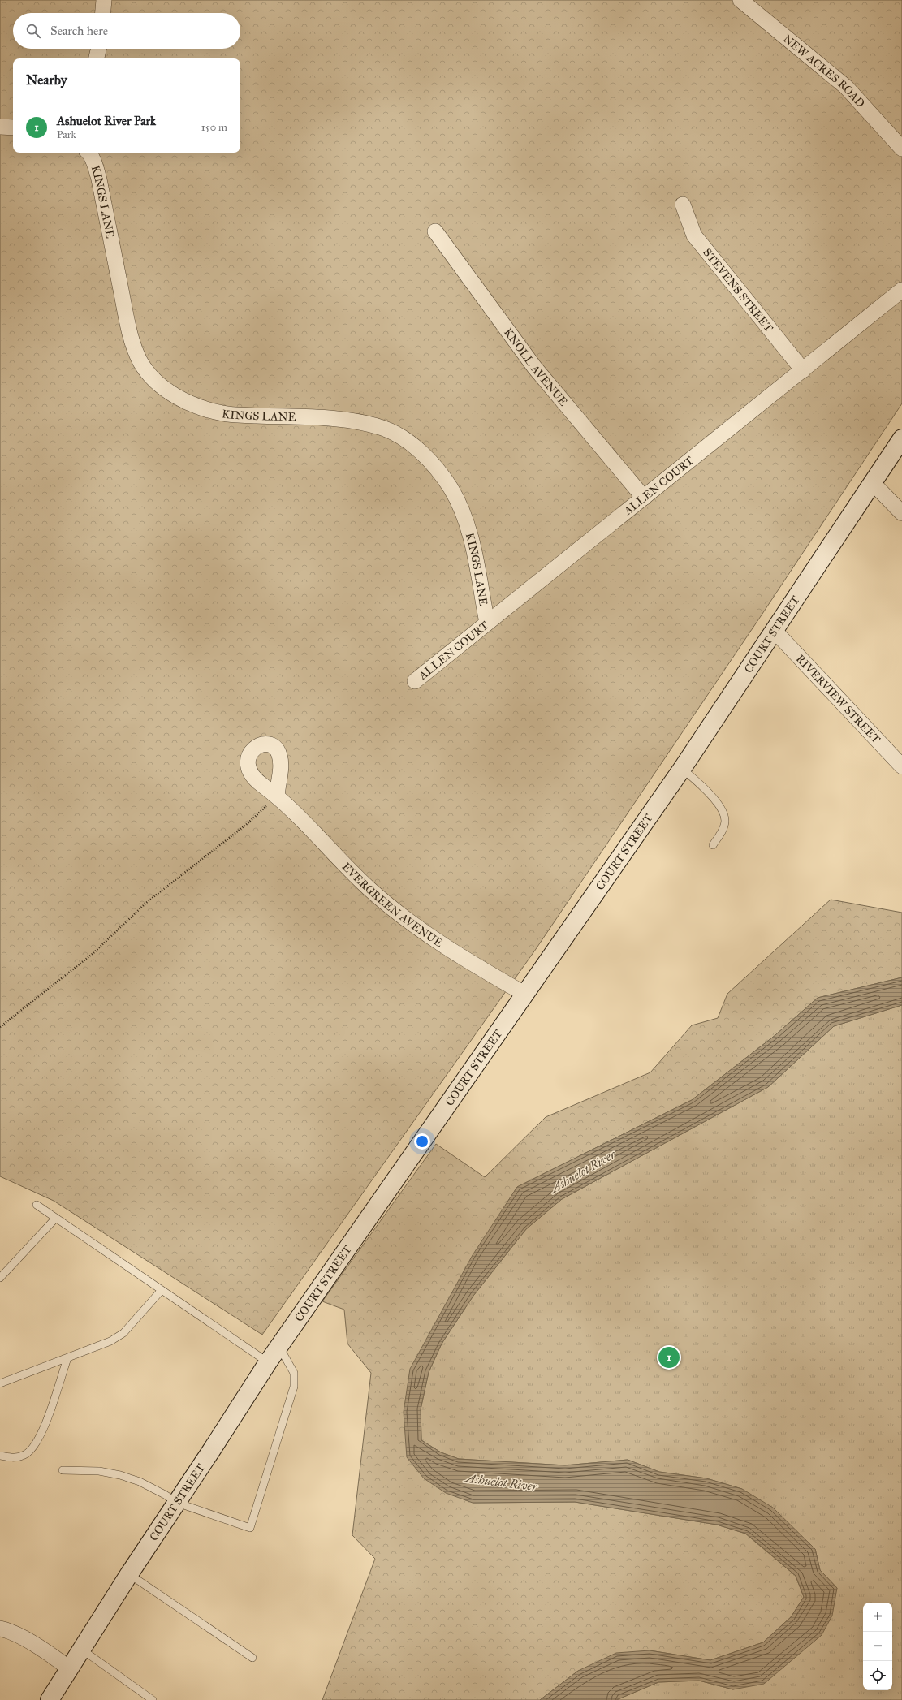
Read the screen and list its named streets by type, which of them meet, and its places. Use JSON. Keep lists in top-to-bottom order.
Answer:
{
  "streets": {
    "main road": ["COURT STREET"],
    "street": [
      "NEW ACRES ROAD",
      "KINGS LANE",
      "STEVENS STREET",
      "KNOLL AVENUE",
      "ALLEN COURT",
      "RIVERVIEW STREET",
      "EVERGREEN AVENUE"
    ]
  },
  "crossings": [
    ["KINGS LANE", "ALLEN COURT"],
    ["STEVENS STREET", "ALLEN COURT"],
    ["KNOLL AVENUE", "ALLEN COURT"],
    ["COURT STREET", "RIVERVIEW STREET"],
    ["COURT STREET", "EVERGREEN AVENUE"]
  ],
  "water": ["Ashuelot River"],
  "page": {
    "search": "Search here",
    "heading": "Nearby",
    "list": [
      {
        "mark": "1",
        "name": "Ashuelot River Park",
        "note": "Park",
        "value": "150 m"
      }
    ],
    "pins": "1",
    "map_buttons": ["+", "−"]
  }
}
